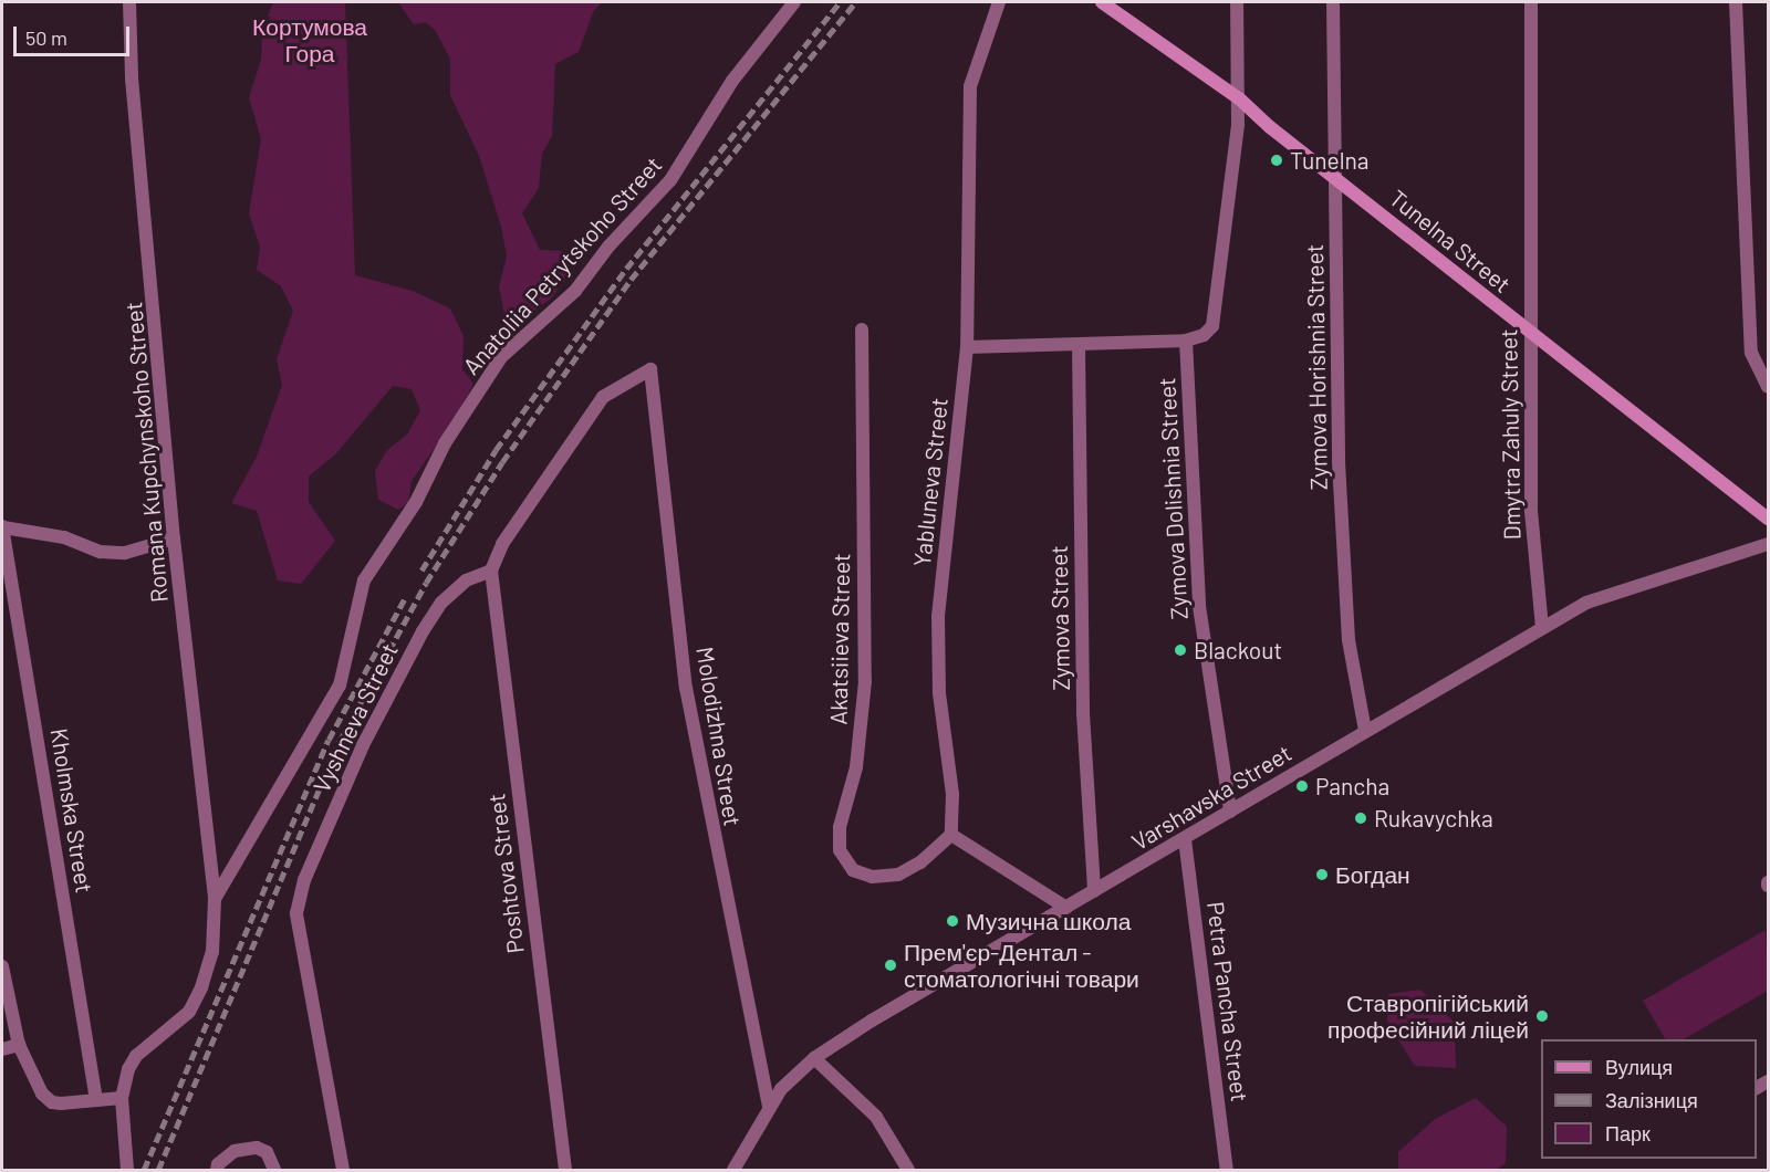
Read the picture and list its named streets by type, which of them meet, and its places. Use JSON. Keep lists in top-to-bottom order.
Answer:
{
  "streets": {
    "main road": ["Tunelna Street"],
    "street": [
      "Anatoliia Petrytskoho Street",
      "Zymova Horishnia Street",
      "Dmytra Zahuly Street",
      "Romana Kupchynskoho Street",
      "Yabluneva Street",
      "Zymova Dolishnia Street",
      "Zymova Street",
      "Akatsiieva Street",
      "Vyshneva Street",
      "Molodizhna Street",
      "Varshavska Street",
      "Kholmska Street",
      "Poshtova Street",
      "Petra Pancha Street"
    ]
  },
  "crossings": [
    ["Tunelna Street", "Zymova Horishnia Street"],
    ["Tunelna Street", "Dmytra Zahuly Street"],
    ["Anatoliia Petrytskoho Street", "Romana Kupchynskoho Street"],
    ["Zymova Horishnia Street", "Varshavska Street"],
    ["Dmytra Zahuly Street", "Varshavska Street"],
    ["Romana Kupchynskoho Street", "Kholmska Street"],
    ["Yabluneva Street", "Akatsiieva Street"],
    ["Zymova Dolishnia Street", "Varshavska Street"],
    ["Zymova Street", "Varshavska Street"],
    ["Vyshneva Street", "Molodizhna Street"],
    ["Vyshneva Street", "Poshtova Street"],
    ["Molodizhna Street", "Varshavska Street"],
    ["Molodizhna Street", "Poshtova Street"],
    ["Varshavska Street", "Petra Pancha Street"]
  ],
  "parks": ["Кортумова Гора"],
  "places": [
    "Tunelna",
    "Blackout",
    "Pancha",
    "Rukavychka",
    "Богдан",
    "Музична школа",
    "Прем'єр-Дентал - стоматологічні товари",
    "Ставропігійський професійний ліцей"
  ],
  "legend": ["Вулиця", "Залізниця", "Парк"],
  "scale_bar": "50 m"
}
